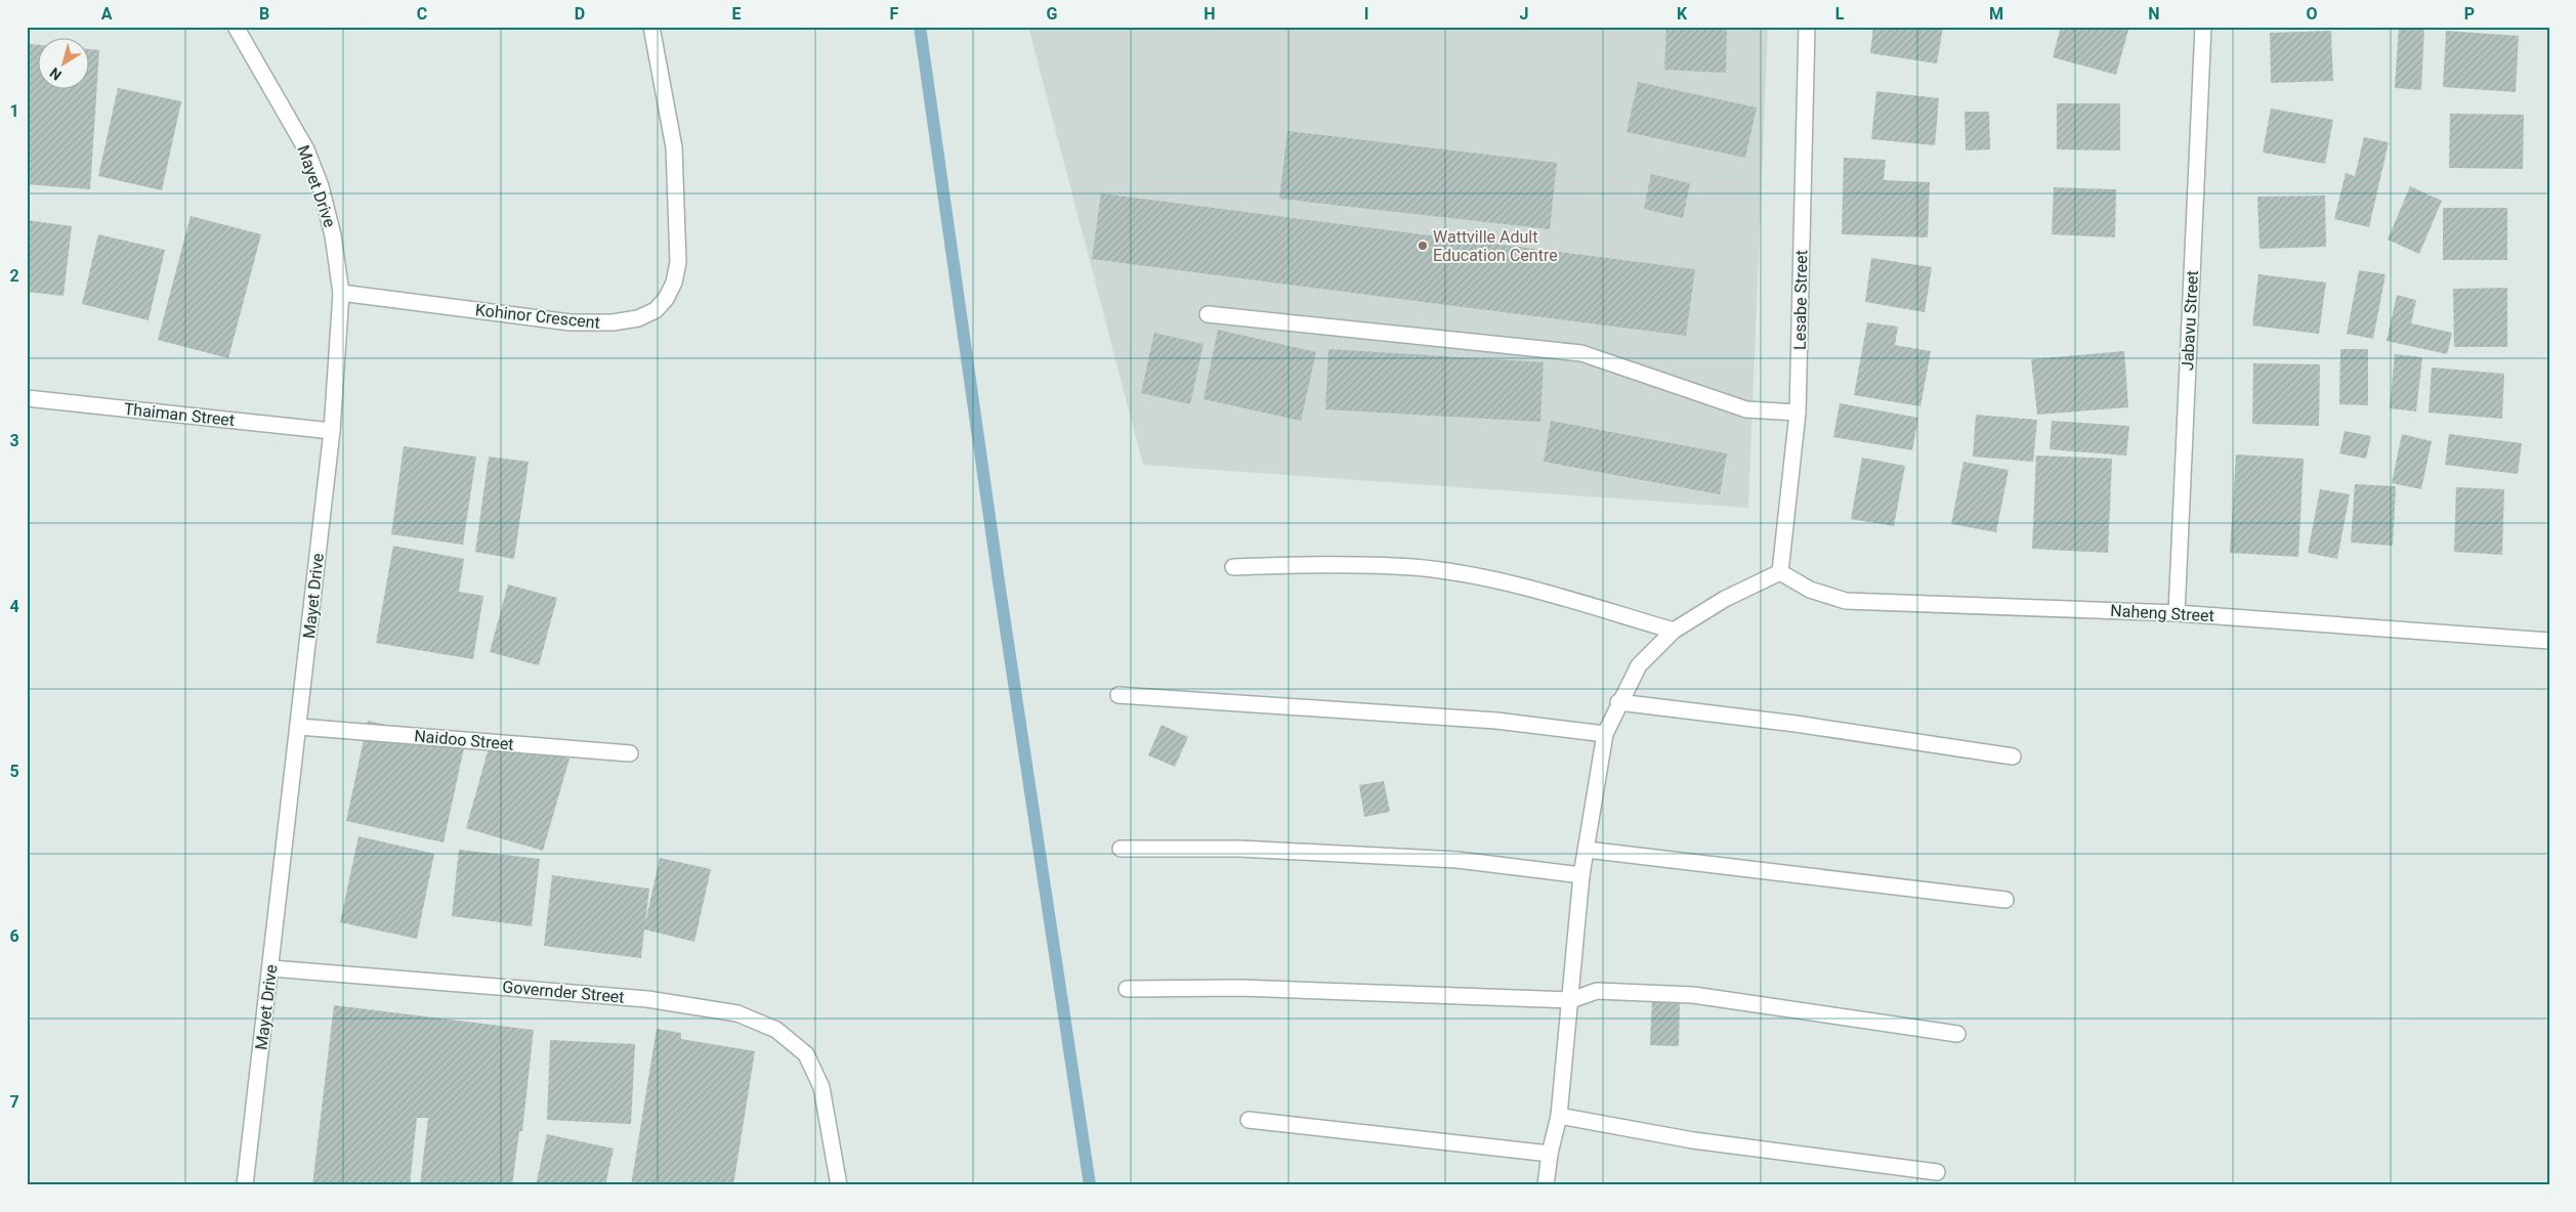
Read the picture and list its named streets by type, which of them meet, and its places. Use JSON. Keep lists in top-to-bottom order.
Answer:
{
  "streets": {
    "street": [
      "Mayet Drive",
      "Lesabe Street",
      "Kohinor Crescent",
      "Jabavu Street",
      "Thaiman Street",
      "Naheng Street",
      "Naidoo Street",
      "Governder Street"
    ]
  },
  "crossings": [
    ["Mayet Drive", "Kohinor Crescent"],
    ["Mayet Drive", "Thaiman Street"],
    ["Mayet Drive", "Naidoo Street"],
    ["Mayet Drive", "Governder Street"],
    ["Lesabe Street", "Naheng Street"],
    ["Jabavu Street", "Naheng Street"]
  ],
  "places": ["Wattville Adult Education Centre"],
  "north": "bottom left",
  "grid": {
    "columns": [
      "A",
      "B",
      "C",
      "D",
      "E",
      "F",
      "G",
      "H",
      "I",
      "J",
      "K",
      "L",
      "M",
      "N",
      "O",
      "P"
    ],
    "rows": [
      "1",
      "2",
      "3",
      "4",
      "5",
      "6",
      "7"
    ]
  }
}
